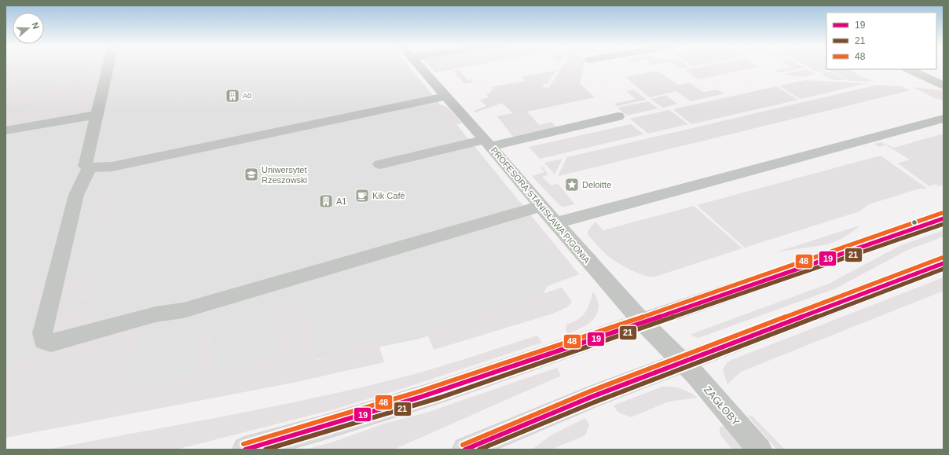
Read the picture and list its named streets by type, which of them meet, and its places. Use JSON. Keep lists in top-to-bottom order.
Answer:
{
  "streets": {
    "street": ["PROFESORA STANISŁAWA PIGONIA", "ZAGŁOBY"]
  },
  "crossings": [
    ["PROFESORA STANISŁAWA PIGONIA", "ZAGŁOBY"]
  ],
  "places": {
    "building": ["A0", "A1"],
    "school or university": ["Uniwersytet Rzeszowski"],
    "place": ["Deloitte"],
    "cafe": ["Kik Cafè"]
  },
  "lines": ["transit line 48", "transit line 19", "transit line 21"],
  "legend": ["19", "21", "48"],
  "north": "right"
}
